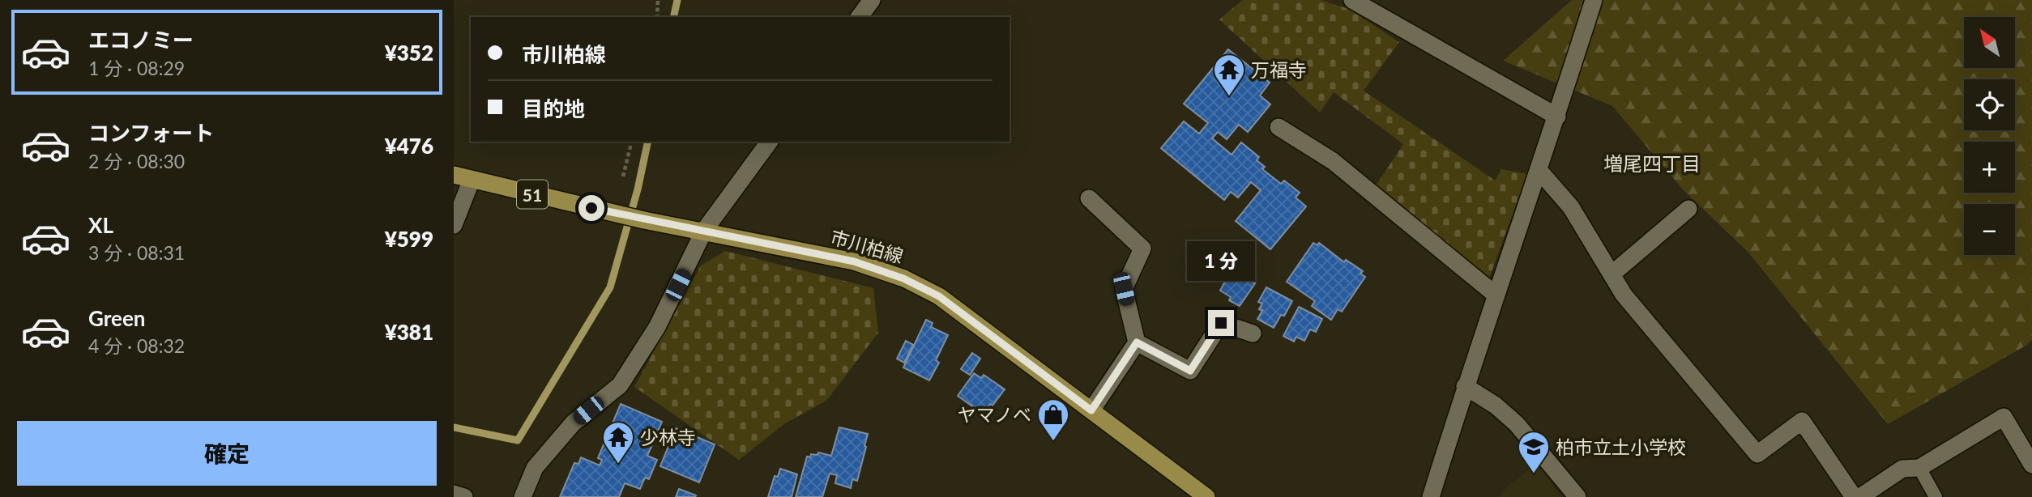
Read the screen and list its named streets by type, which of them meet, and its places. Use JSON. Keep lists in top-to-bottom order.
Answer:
{
  "streets": {
    "main road": ["51", "市川柏線"]
  },
  "districts": ["増尾四丁目"],
  "places": {
    "temple": ["万福寺", "少林寺"],
    "shop": ["ヤマノベ"],
    "school or university": ["柏市立土小学校"]
  },
  "north": "top left",
  "page": {
    "list": [
      {
        "name": "エコノミー",
        "note": "1 分 · 08:29",
        "value": "¥352"
      },
      {
        "name": "コンフォート",
        "note": "2 分 · 08:30",
        "value": "¥476"
      },
      {
        "name": "XL",
        "note": "3 分 · 08:31",
        "value": "¥599"
      },
      {
        "name": "Green",
        "note": "4 分 · 08:32",
        "value": "¥381"
      }
    ],
    "map_buttons": ["+", "−"],
    "banner": ["市川柏線", "目的地"],
    "bubble": "1 分",
    "buttons": "確定"
  }
}
